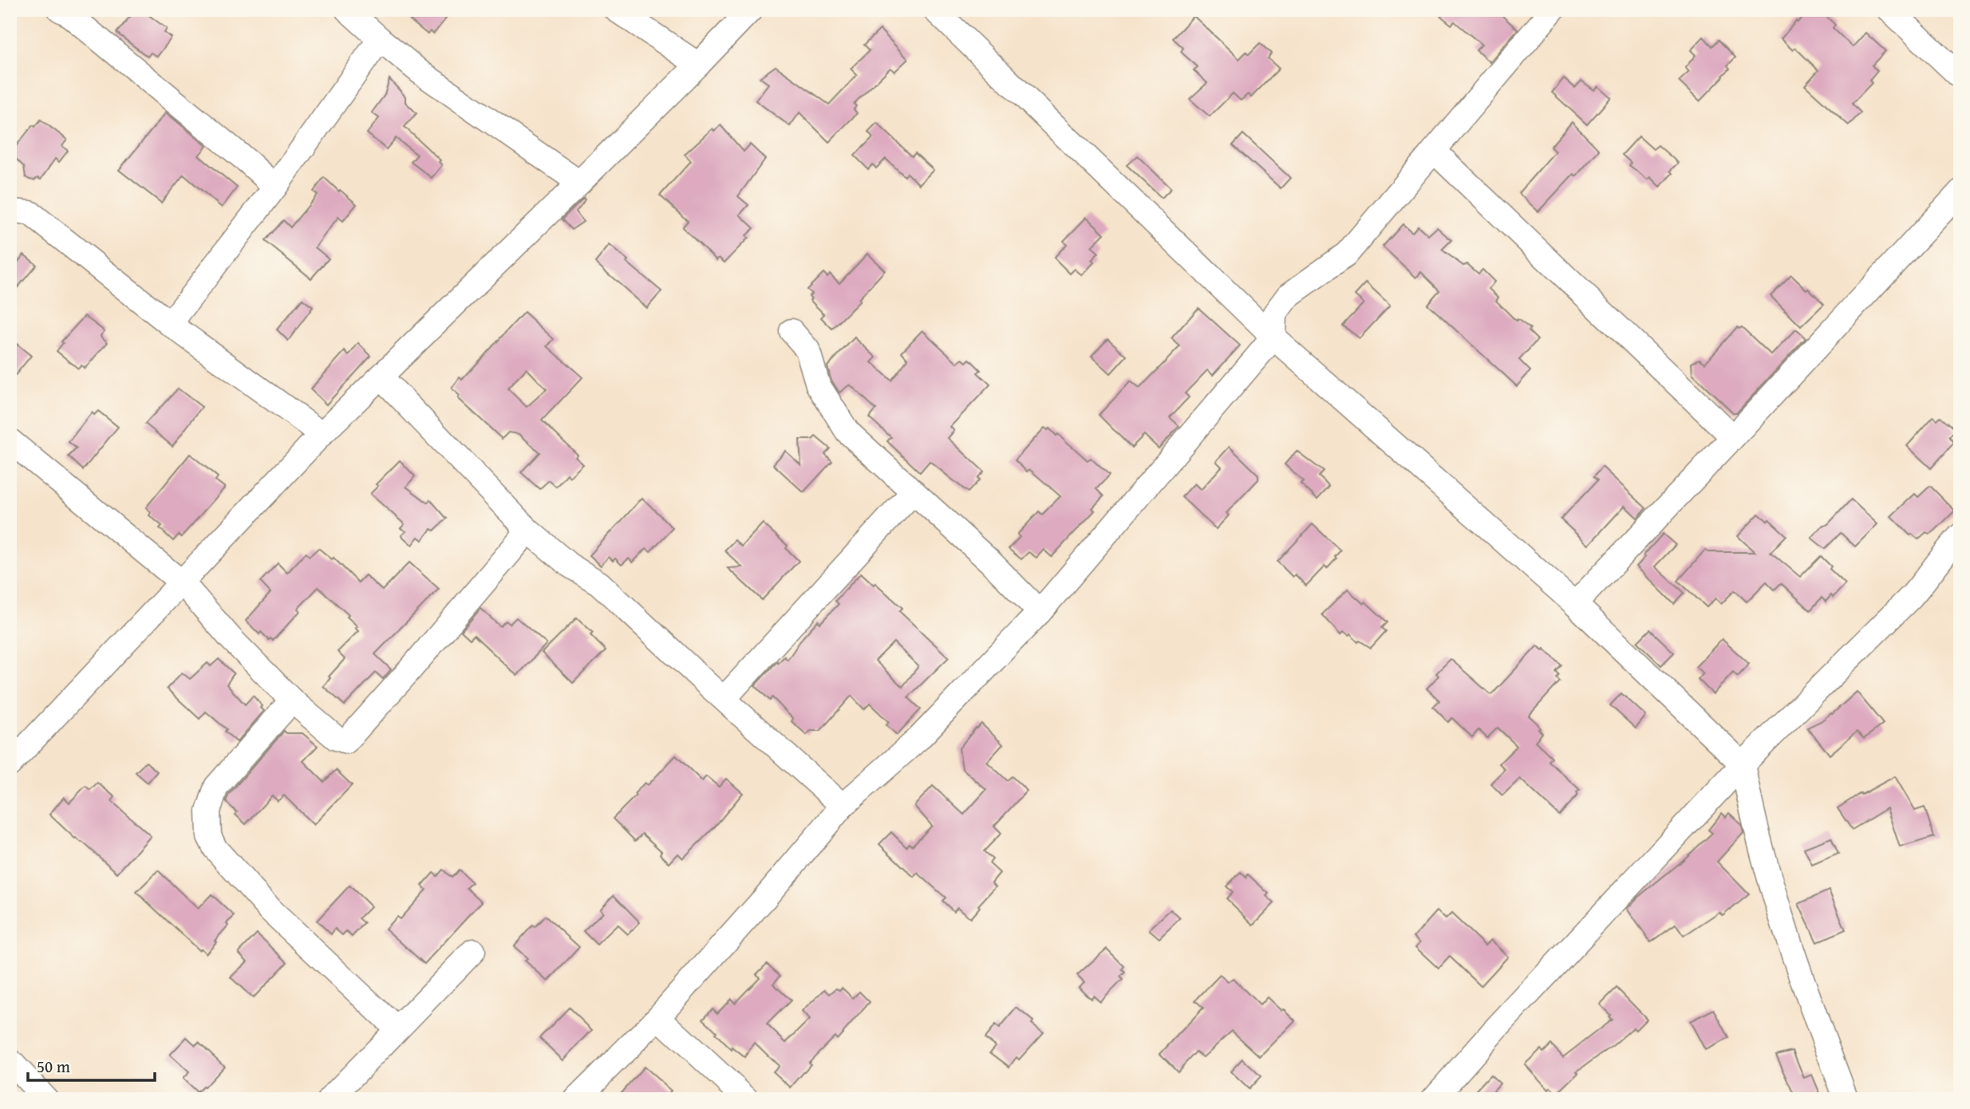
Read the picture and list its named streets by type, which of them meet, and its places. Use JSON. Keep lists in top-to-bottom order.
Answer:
{
  "scale_bar": "50 m"
}
